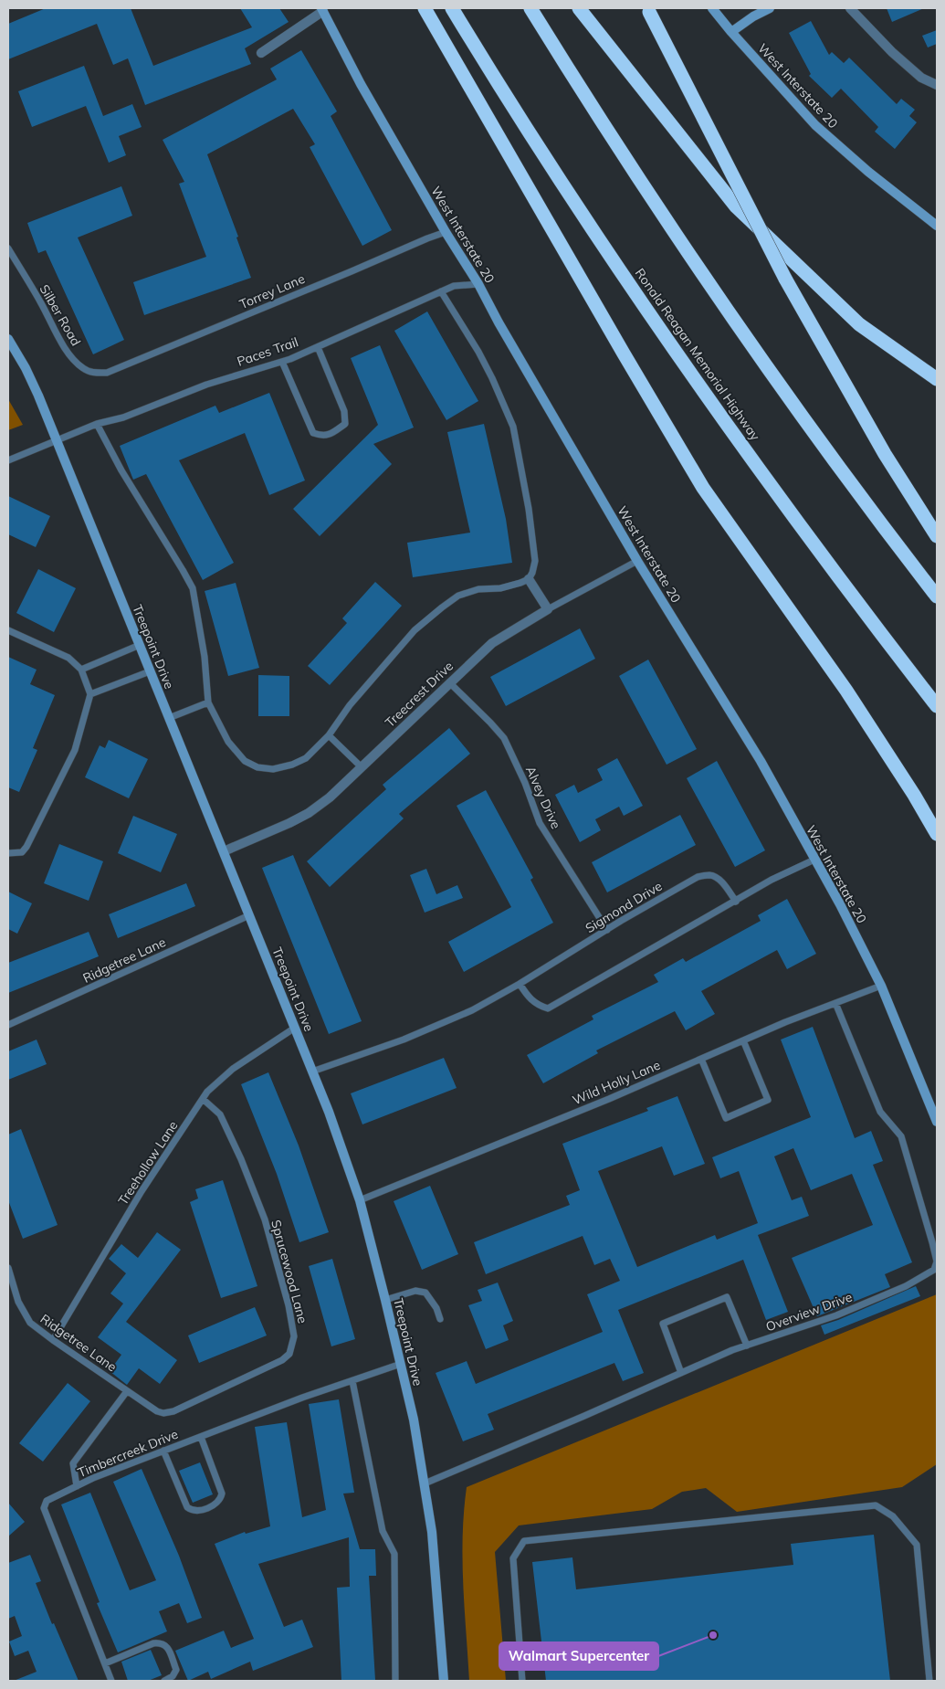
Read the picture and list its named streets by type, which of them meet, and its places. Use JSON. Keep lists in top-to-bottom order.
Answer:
{
  "streets": {
    "highway": ["Ronald Reagan Memorial Highway"],
    "main road": ["West Interstate 20", "Treepoint Drive"],
    "street": ["Treecrest Drive"],
    "lane": [
      "Torrey Lane",
      "Silber Road",
      "Paces Trail",
      "Alvey Drive",
      "Sigmond Drive",
      "Ridgetree Lane",
      "Wild Holly Lane",
      "Treehollow Lane",
      "Sprucewood Lane",
      "Overview Drive",
      "Timbercreek Drive"
    ]
  },
  "crossings": [
    ["West Interstate 20", "Torrey Lane"],
    ["West Interstate 20", "Paces Trail"],
    ["West Interstate 20", "Treecrest Drive"],
    ["West Interstate 20", "Wild Holly Lane"],
    ["Torrey Lane", "Silber Road"],
    ["Paces Trail", "Treepoint Drive"],
    ["Treepoint Drive", "Treecrest Drive"],
    ["Treepoint Drive", "Sigmond Drive"],
    ["Treepoint Drive", "Ridgetree Lane"],
    ["Treepoint Drive", "Wild Holly Lane"],
    ["Treepoint Drive", "Treehollow Lane"],
    ["Treepoint Drive", "Overview Drive"],
    ["Treepoint Drive", "Timbercreek Drive"],
    ["Treecrest Drive", "Alvey Drive"],
    ["Alvey Drive", "Sigmond Drive"],
    ["Ridgetree Lane", "Treehollow Lane"],
    ["Ridgetree Lane", "Sprucewood Lane"],
    ["Wild Holly Lane", "Overview Drive"],
    ["Treehollow Lane", "Sprucewood Lane"]
  ],
  "places": ["Walmart Supercenter"]
}
